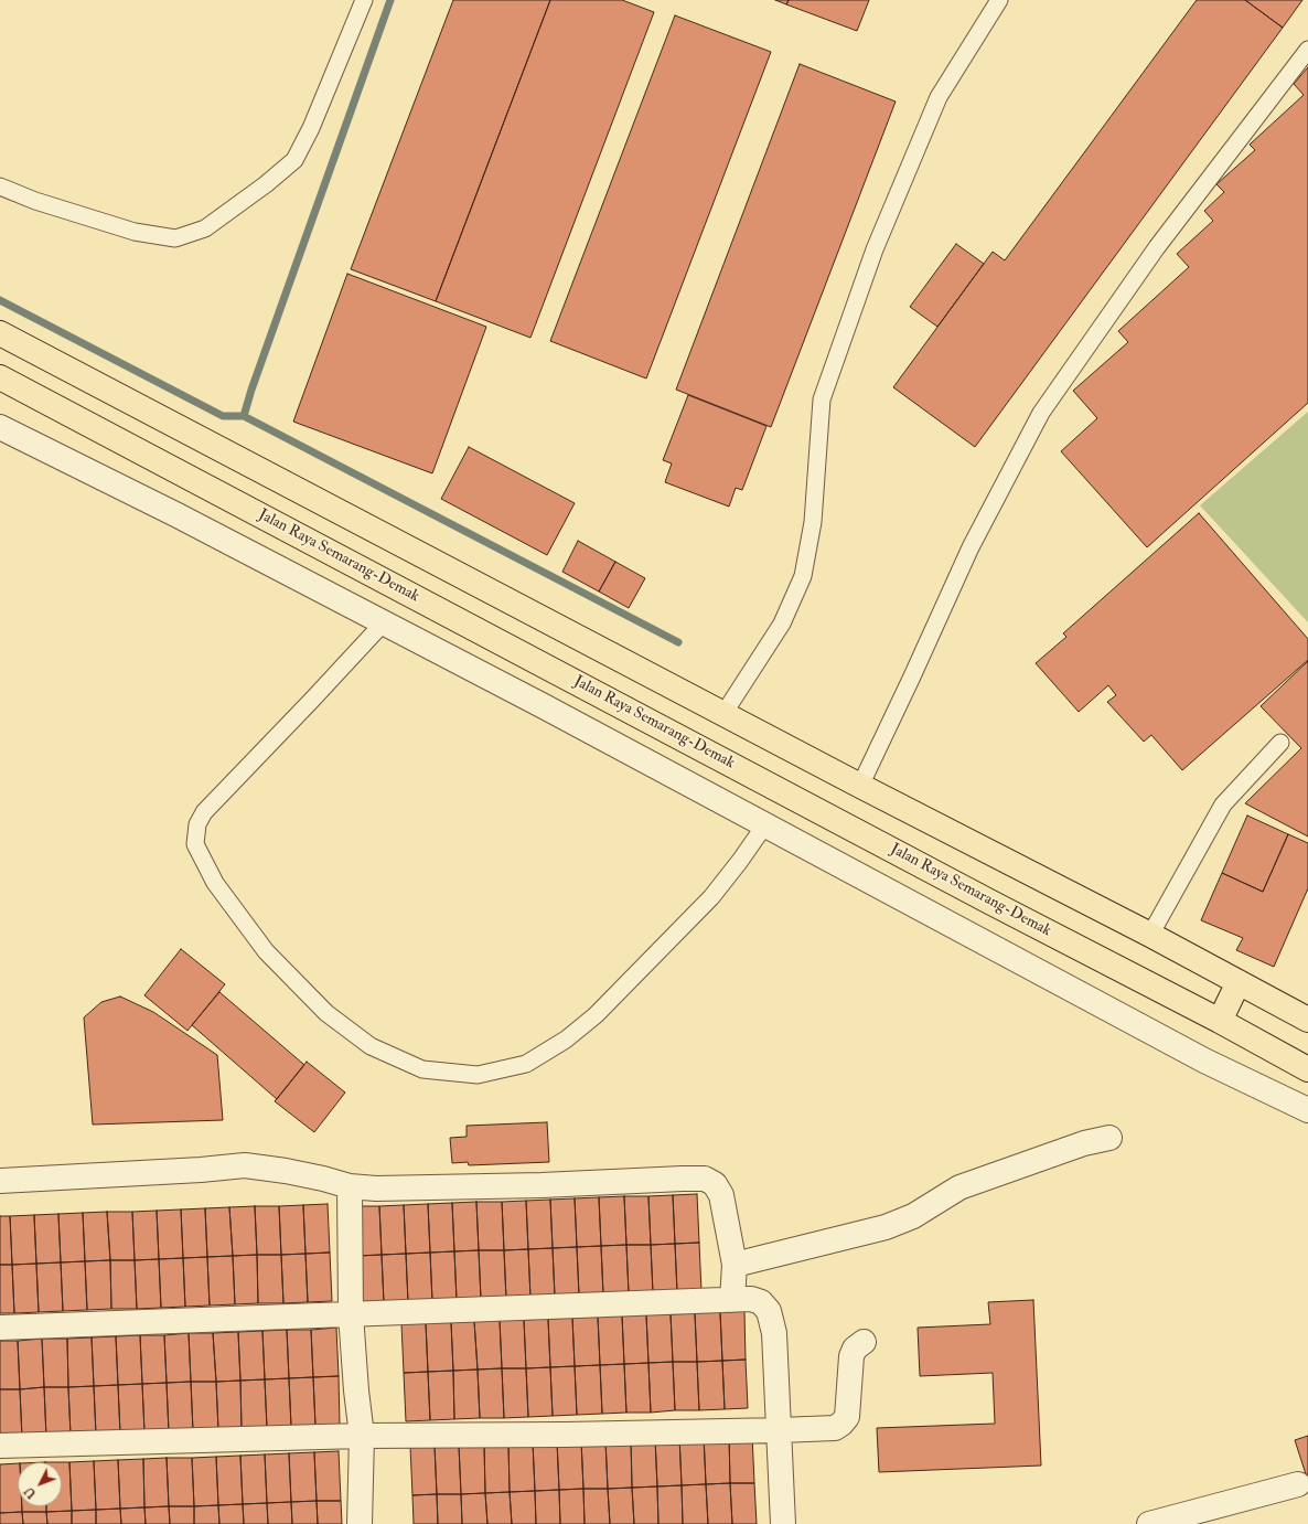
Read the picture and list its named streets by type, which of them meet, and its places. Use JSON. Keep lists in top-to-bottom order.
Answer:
{
  "streets": {
    "highway": ["Jalan Raya Semarang-Demak"]
  },
  "north": "bottom left"
}
